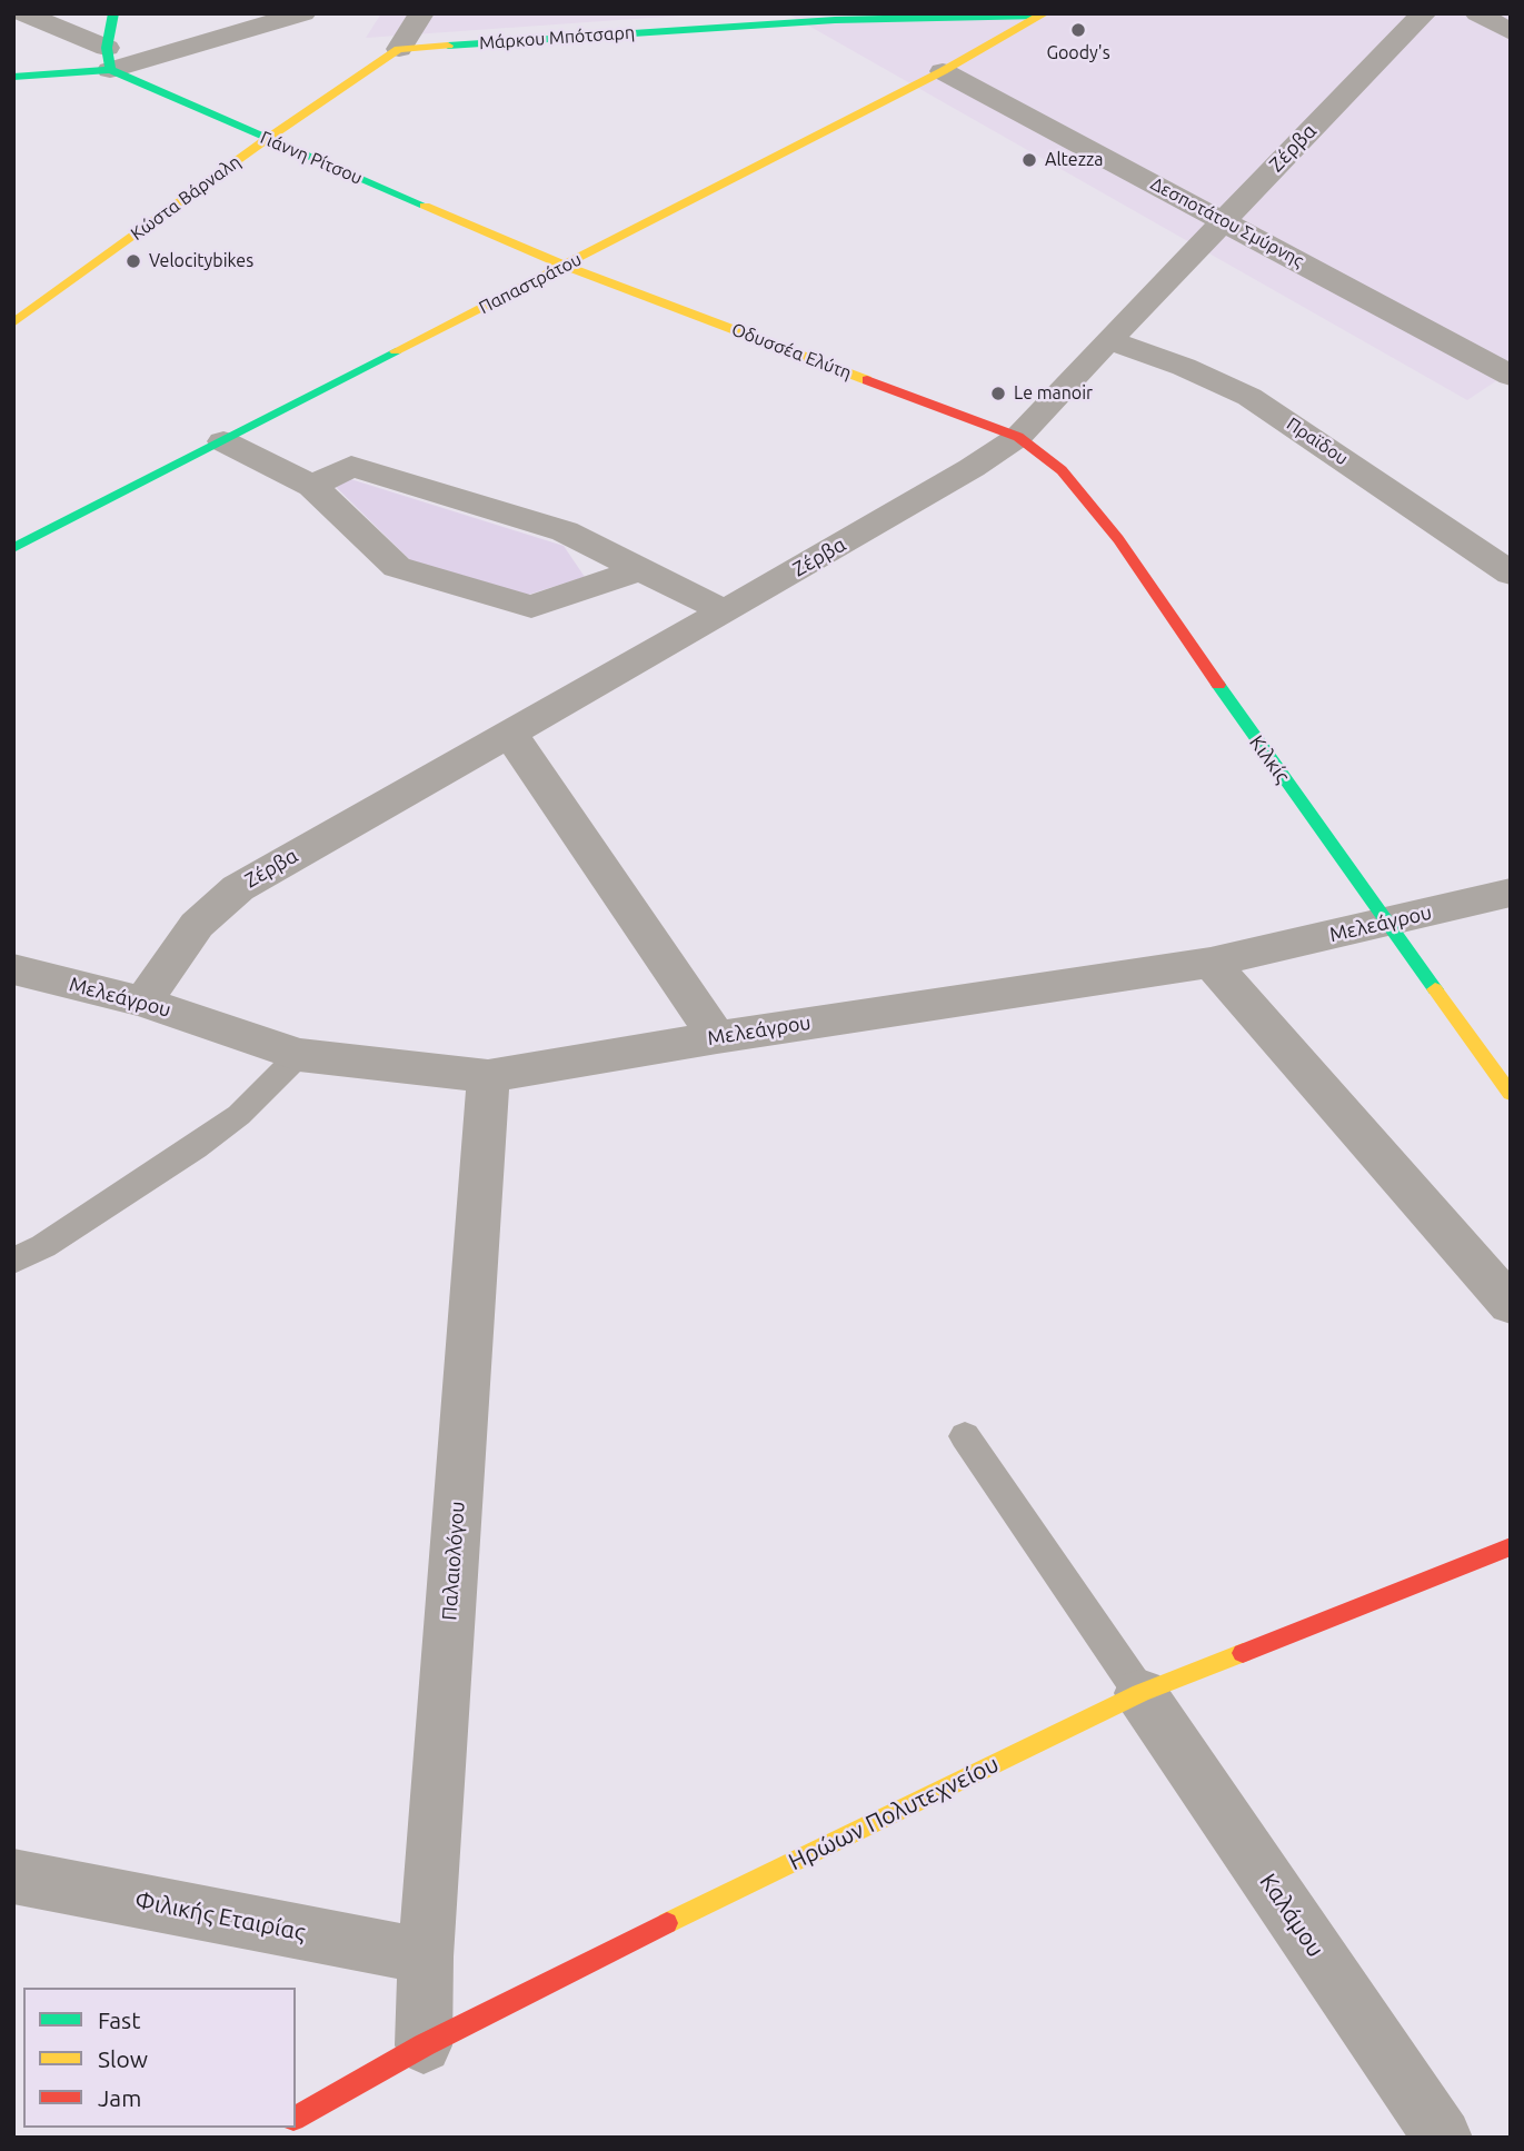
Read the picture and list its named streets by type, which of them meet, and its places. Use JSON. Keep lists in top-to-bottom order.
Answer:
{
  "streets": {
    "street": [
      "Μάρκου Μπότσαρη",
      "Ζέρβα",
      "Γιάννη Ρίτσου",
      "Κώστα Βάρναλη",
      "Δεσποτάτου Σμύρνης",
      "Παπαστράτου",
      "Οδυσσέα Ελύτη",
      "Πραϊδου",
      "Κιλκίς",
      "Μελεάγρου",
      "Παλαιολόγου",
      "Ηρώων Πολυτεχνείου",
      "Καλάμου",
      "Φιλικής Εταιρίας"
    ]
  },
  "crossings": [
    ["Μάρκου Μπότσαρη", "Κώστα Βάρναλη"],
    ["Μάρκου Μπότσαρη", "Παπαστράτου"],
    ["Ζέρβα", "Δεσποτάτου Σμύρνης"],
    ["Ζέρβα", "Οδυσσέα Ελύτη"],
    ["Ζέρβα", "Πραϊδου"],
    ["Ζέρβα", "Κιλκίς"],
    ["Ζέρβα", "Μελεάγρου"],
    ["Γιάννη Ρίτσου", "Κώστα Βάρναλη"],
    ["Γιάννη Ρίτσου", "Παπαστράτου"],
    ["Γιάννη Ρίτσου", "Οδυσσέα Ελύτη"],
    ["Δεσποτάτου Σμύρνης", "Παπαστράτου"],
    ["Παπαστράτου", "Οδυσσέα Ελύτη"],
    ["Οδυσσέα Ελύτη", "Κιλκίς"],
    ["Κιλκίς", "Μελεάγρου"],
    ["Μελεάγρου", "Παλαιολόγου"],
    ["Παλαιολόγου", "Ηρώων Πολυτεχνείου"],
    ["Παλαιολόγου", "Φιλικής Εταιρίας"],
    ["Ηρώων Πολυτεχνείου", "Καλάμου"]
  ],
  "places": [
    "Goody's",
    "Altezza",
    "Velocitybikes",
    "Le manoir"
  ],
  "legend": ["Fast", "Slow", "Jam"]
}
